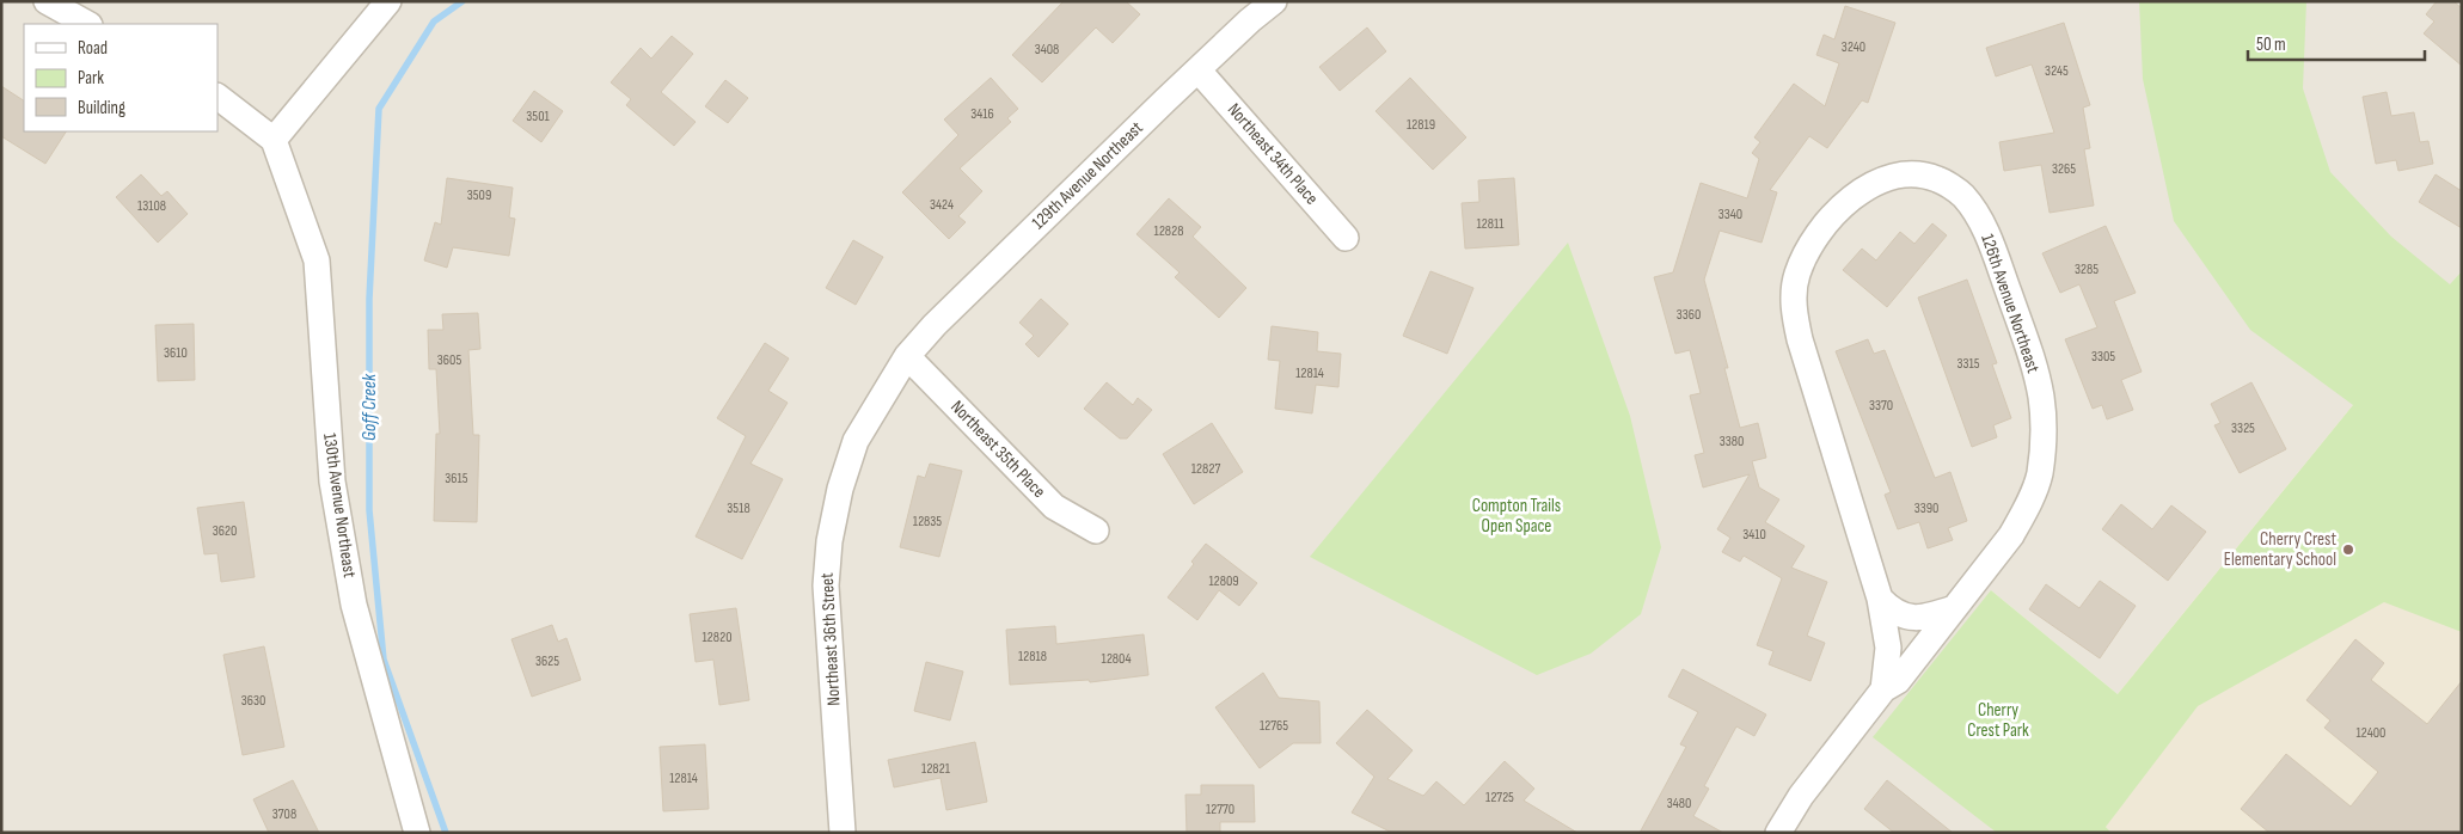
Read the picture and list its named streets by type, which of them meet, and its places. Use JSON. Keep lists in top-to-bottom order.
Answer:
{
  "streets": {
    "street": [
      "Northeast 34th Place",
      "129th Avenue Northeast",
      "126th Avenue Northeast",
      "Northeast 35th Place",
      "130th Avenue Northeast",
      "Northeast 36th Street"
    ]
  },
  "crossings": [
    ["Northeast 34th Place", "129th Avenue Northeast"],
    ["129th Avenue Northeast", "Northeast 35th Place"],
    ["129th Avenue Northeast", "Northeast 36th Street"],
    ["Northeast 35th Place", "Northeast 36th Street"]
  ],
  "water": ["Goff Creek"],
  "parks": ["Compton Trails Open Space", "Cherry Crest Park"],
  "places": ["Cherry Crest Elementary School"],
  "house_numbers": [
    "3240",
    "3408",
    "3245",
    "3416",
    "3501",
    "12819",
    "3265",
    "3509",
    "3424",
    "13108",
    "3340",
    "12811",
    "12828",
    "3285",
    "3360",
    "3610",
    "3305",
    "3605",
    "3315",
    "12814",
    "3370",
    "3325",
    "3380",
    "12827",
    "3615",
    "3518",
    "3390",
    "12835",
    "3620",
    "3410",
    "12809",
    "12820",
    "12818",
    "12804",
    "3625",
    "3630",
    "12765",
    "12400",
    "12821",
    "12814",
    "12725",
    "3480",
    "12770",
    "3708"
  ],
  "legend": ["Road", "Park", "Building"],
  "scale_bar": "50 m"
}
